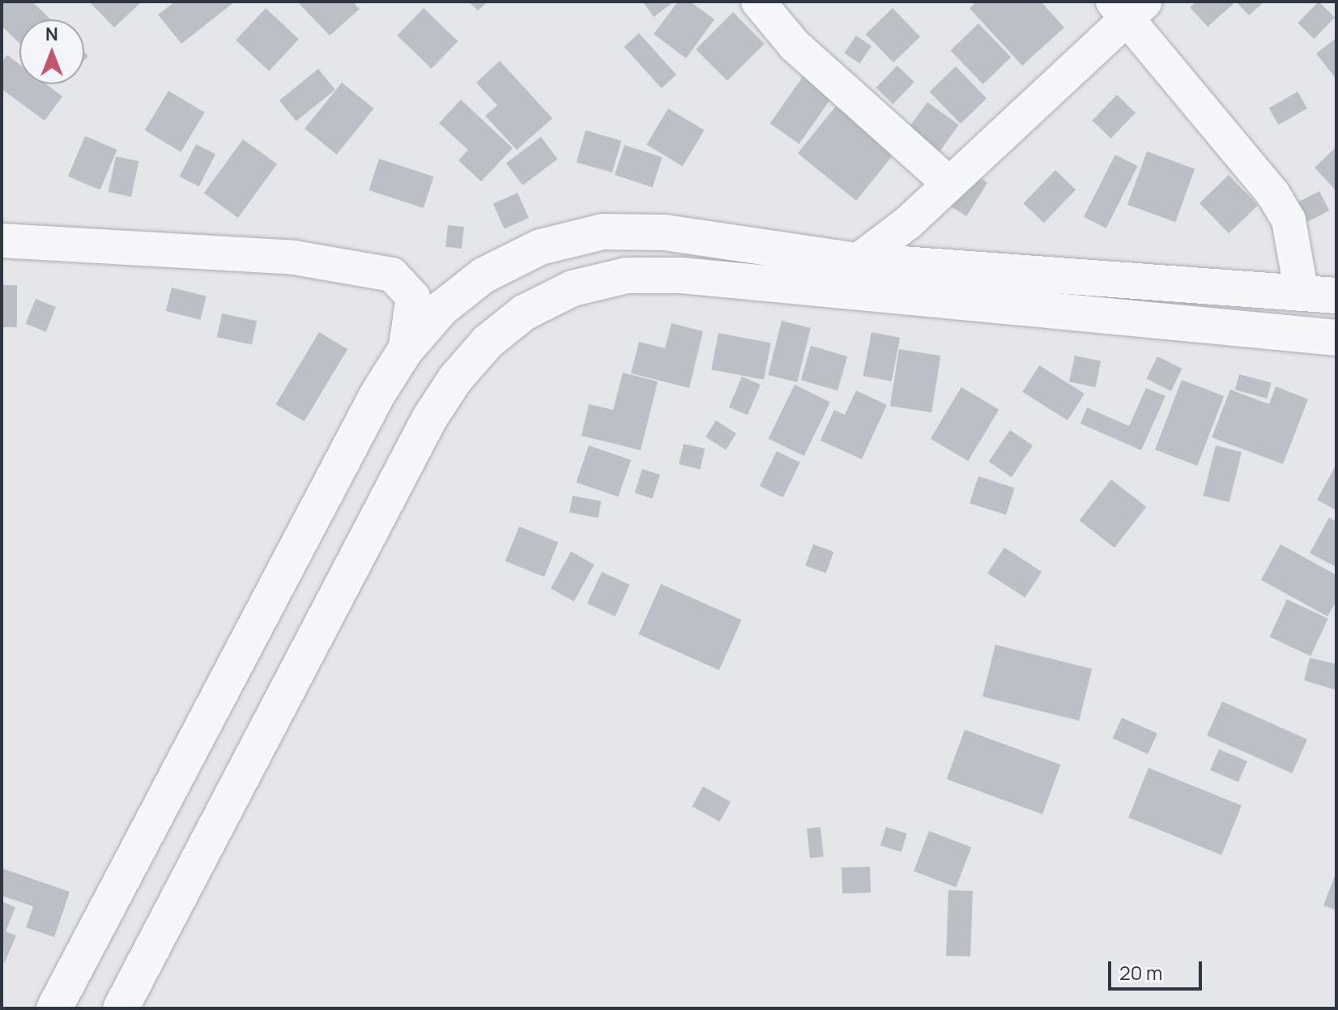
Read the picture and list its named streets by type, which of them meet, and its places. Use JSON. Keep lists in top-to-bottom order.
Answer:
{
  "scale_bar": "20 m",
  "north": "top"
}
